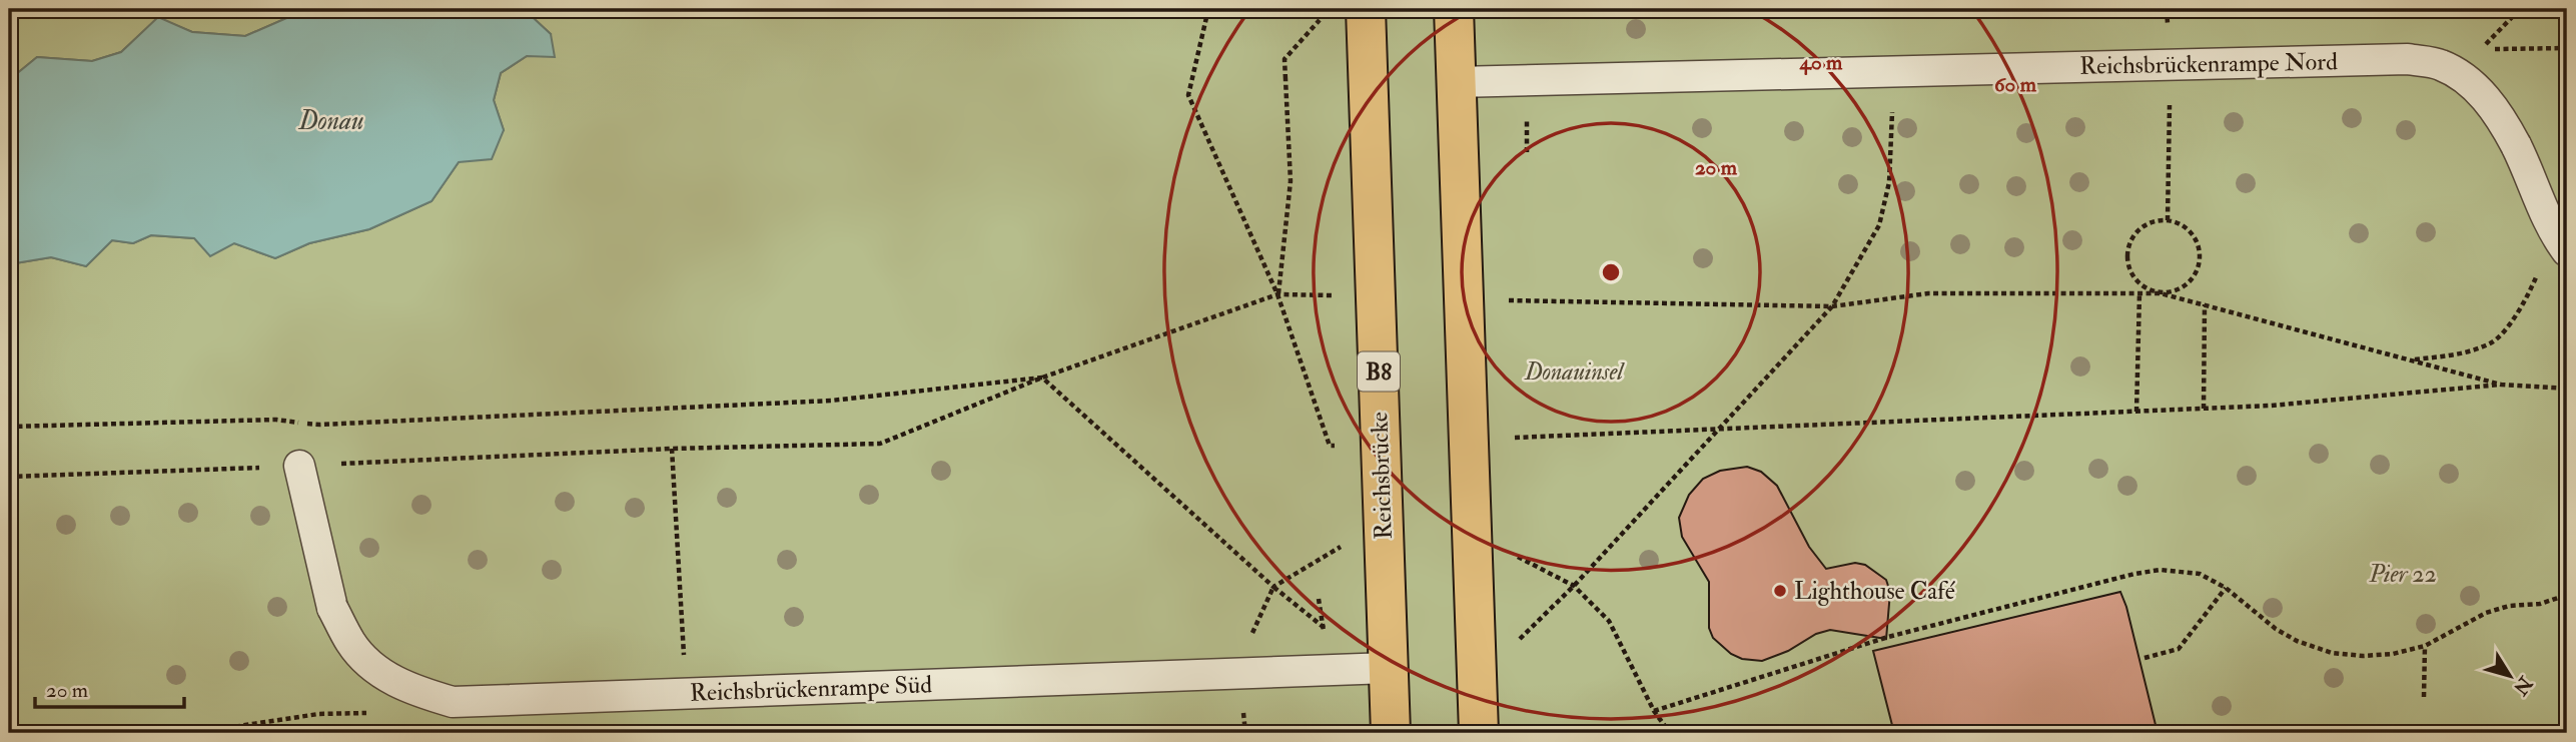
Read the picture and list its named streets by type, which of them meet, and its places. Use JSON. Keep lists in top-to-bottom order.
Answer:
{
  "streets": {
    "main road": ["B8", "Reichsbrücke"],
    "lane": ["Reichsbrückenrampe Nord", "Reichsbrückenrampe Süd"]
  },
  "crossings": [
    ["Reichsbrücke", "Reichsbrückenrampe Süd"]
  ],
  "water": ["Donau"],
  "parks": ["Donauinsel", "Pier 22"],
  "places": ["Lighthouse Café"],
  "scale_bar": "20 m",
  "north": "bottom right",
  "rings": ["40 m", "60 m", "20 m"]
}
